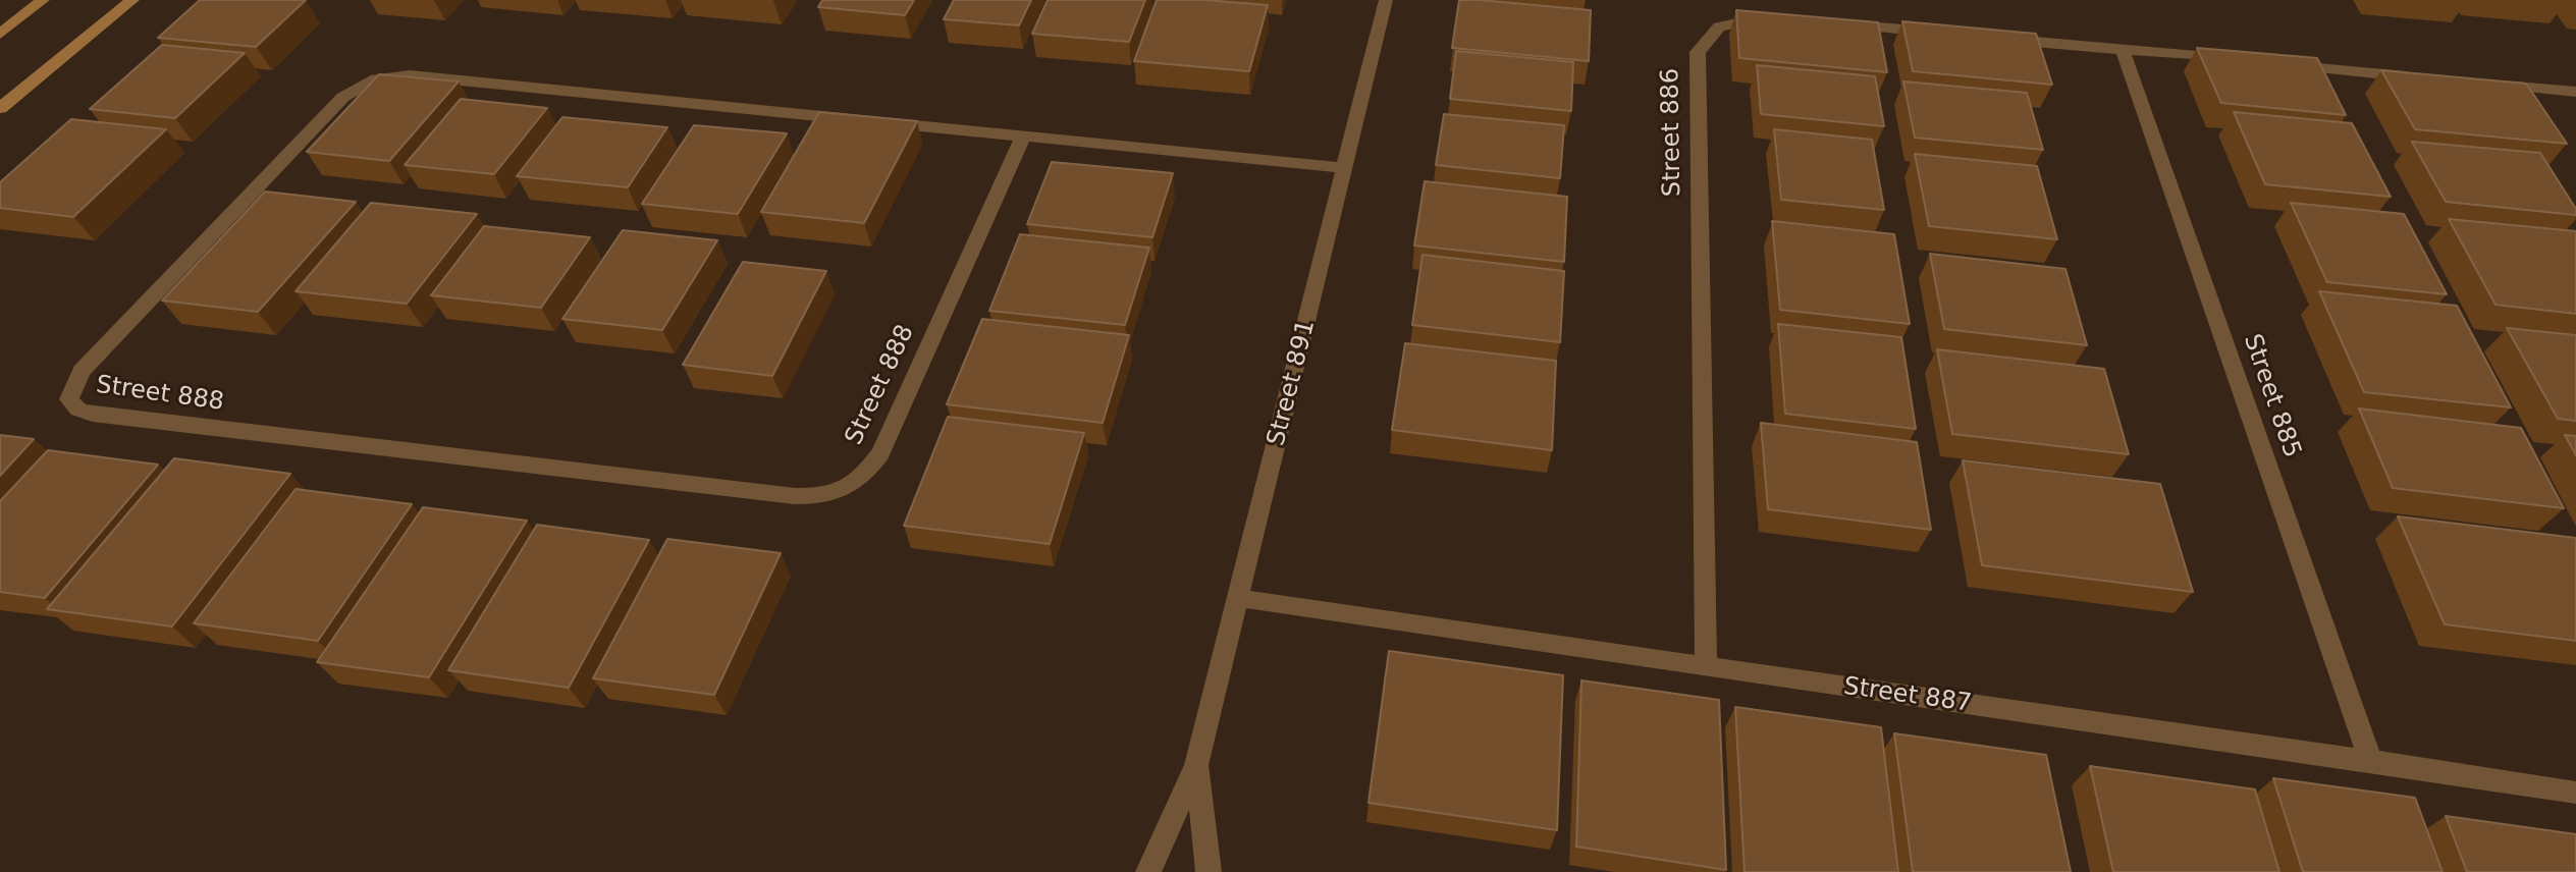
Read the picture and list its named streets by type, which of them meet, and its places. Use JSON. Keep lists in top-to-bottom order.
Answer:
{
  "streets": {
    "street": [
      "Street 886",
      "Street 891",
      "Street 888",
      "Street 885",
      "Street 887"
    ]
  },
  "crossings": [
    ["Street 886", "Street 887"],
    ["Street 891", "Street 888"],
    ["Street 891", "Street 887"],
    ["Street 885", "Street 887"]
  ]
}
